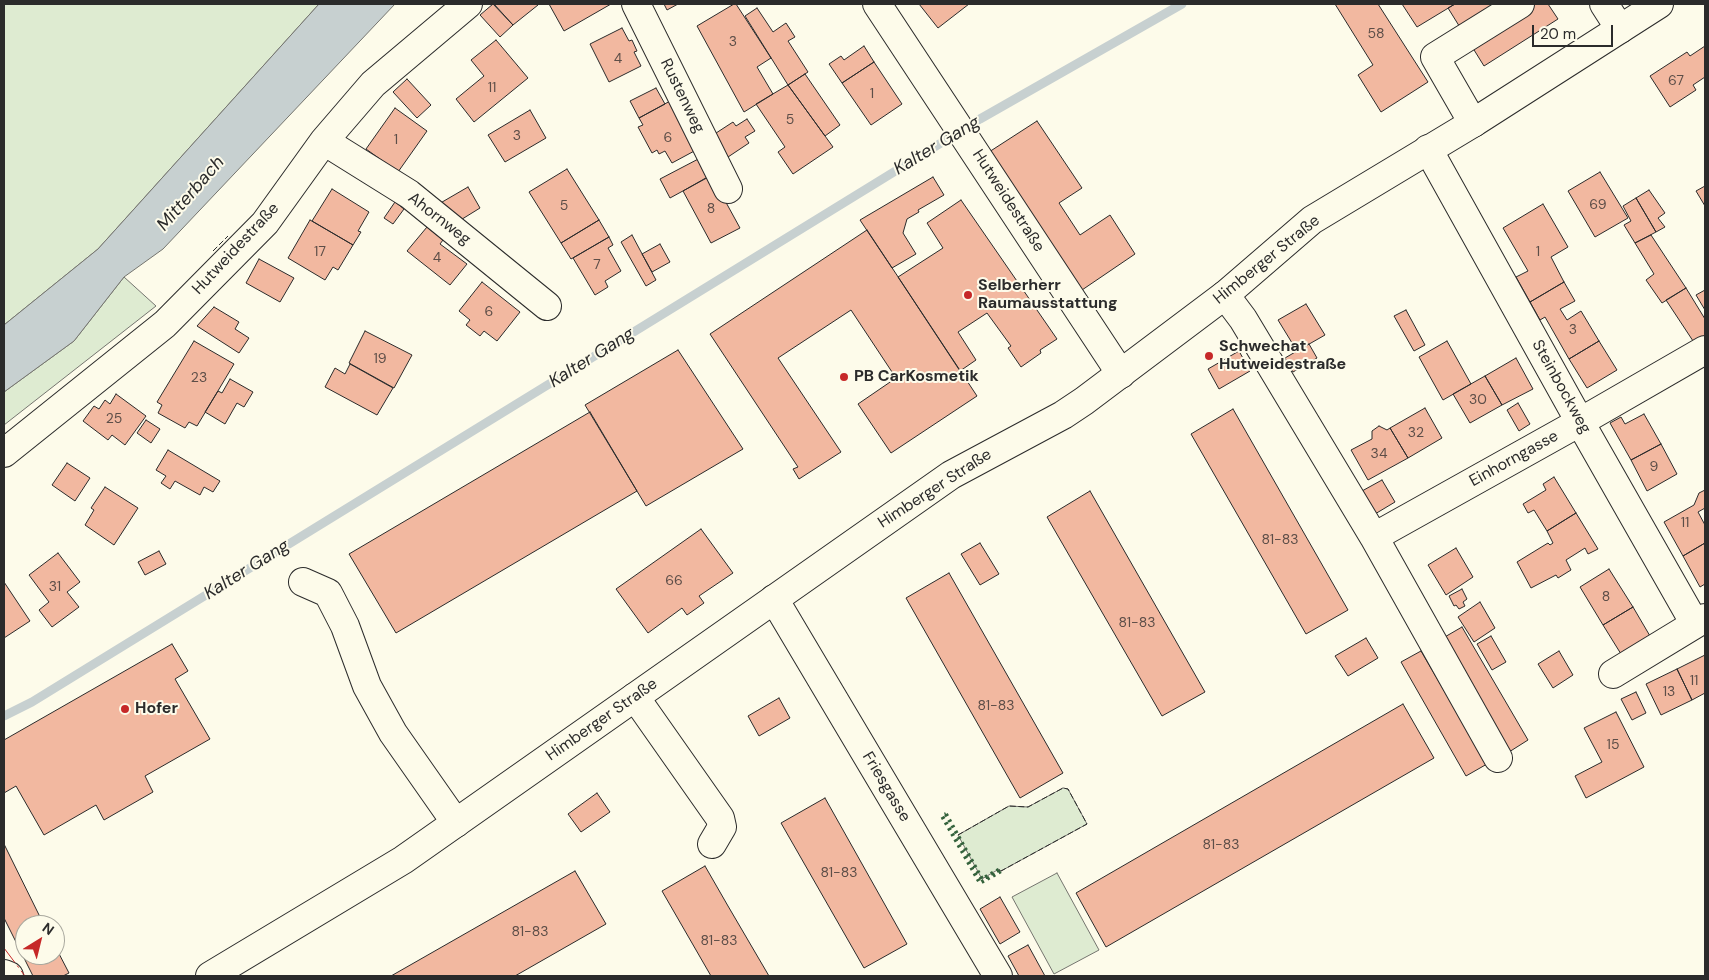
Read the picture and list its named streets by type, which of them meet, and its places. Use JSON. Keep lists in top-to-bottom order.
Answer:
{
  "streets": {
    "street": [
      "Rustenweg",
      "Hutweidestraße",
      "Ahornweg",
      "Himberger Straße",
      "Steinbockweg",
      "Einhorngasse",
      "Friesgasse"
    ]
  },
  "crossings": [
    ["Hutweidestraße", "Ahornweg"],
    ["Hutweidestraße", "Himberger Straße"],
    ["Himberger Straße", "Steinbockweg"],
    ["Himberger Straße", "Friesgasse"],
    ["Steinbockweg", "Einhorngasse"]
  ],
  "water": ["Kalter Gang", "Mitterbach"],
  "places": [
    "Selberherr Raumausstattung",
    "Schwechat Hutweidestraße",
    "PB CarKosmetik",
    "Hofer"
  ],
  "house_numbers": [
    "58",
    "3",
    "4",
    "67",
    "11",
    "1",
    "5",
    "3",
    "6",
    "1",
    "69",
    "5",
    "8",
    "17",
    "1",
    "4",
    "7",
    "6",
    "3",
    "19",
    "23",
    "30",
    "25",
    "32",
    "34",
    "9",
    "11",
    "81-83",
    "66",
    "31",
    "8",
    "81-83",
    "11",
    "13",
    "81-83",
    "15",
    "81-83",
    "81-83",
    "81-83",
    "81-83"
  ],
  "scale_bar": "20 m",
  "north": "top right"
}
